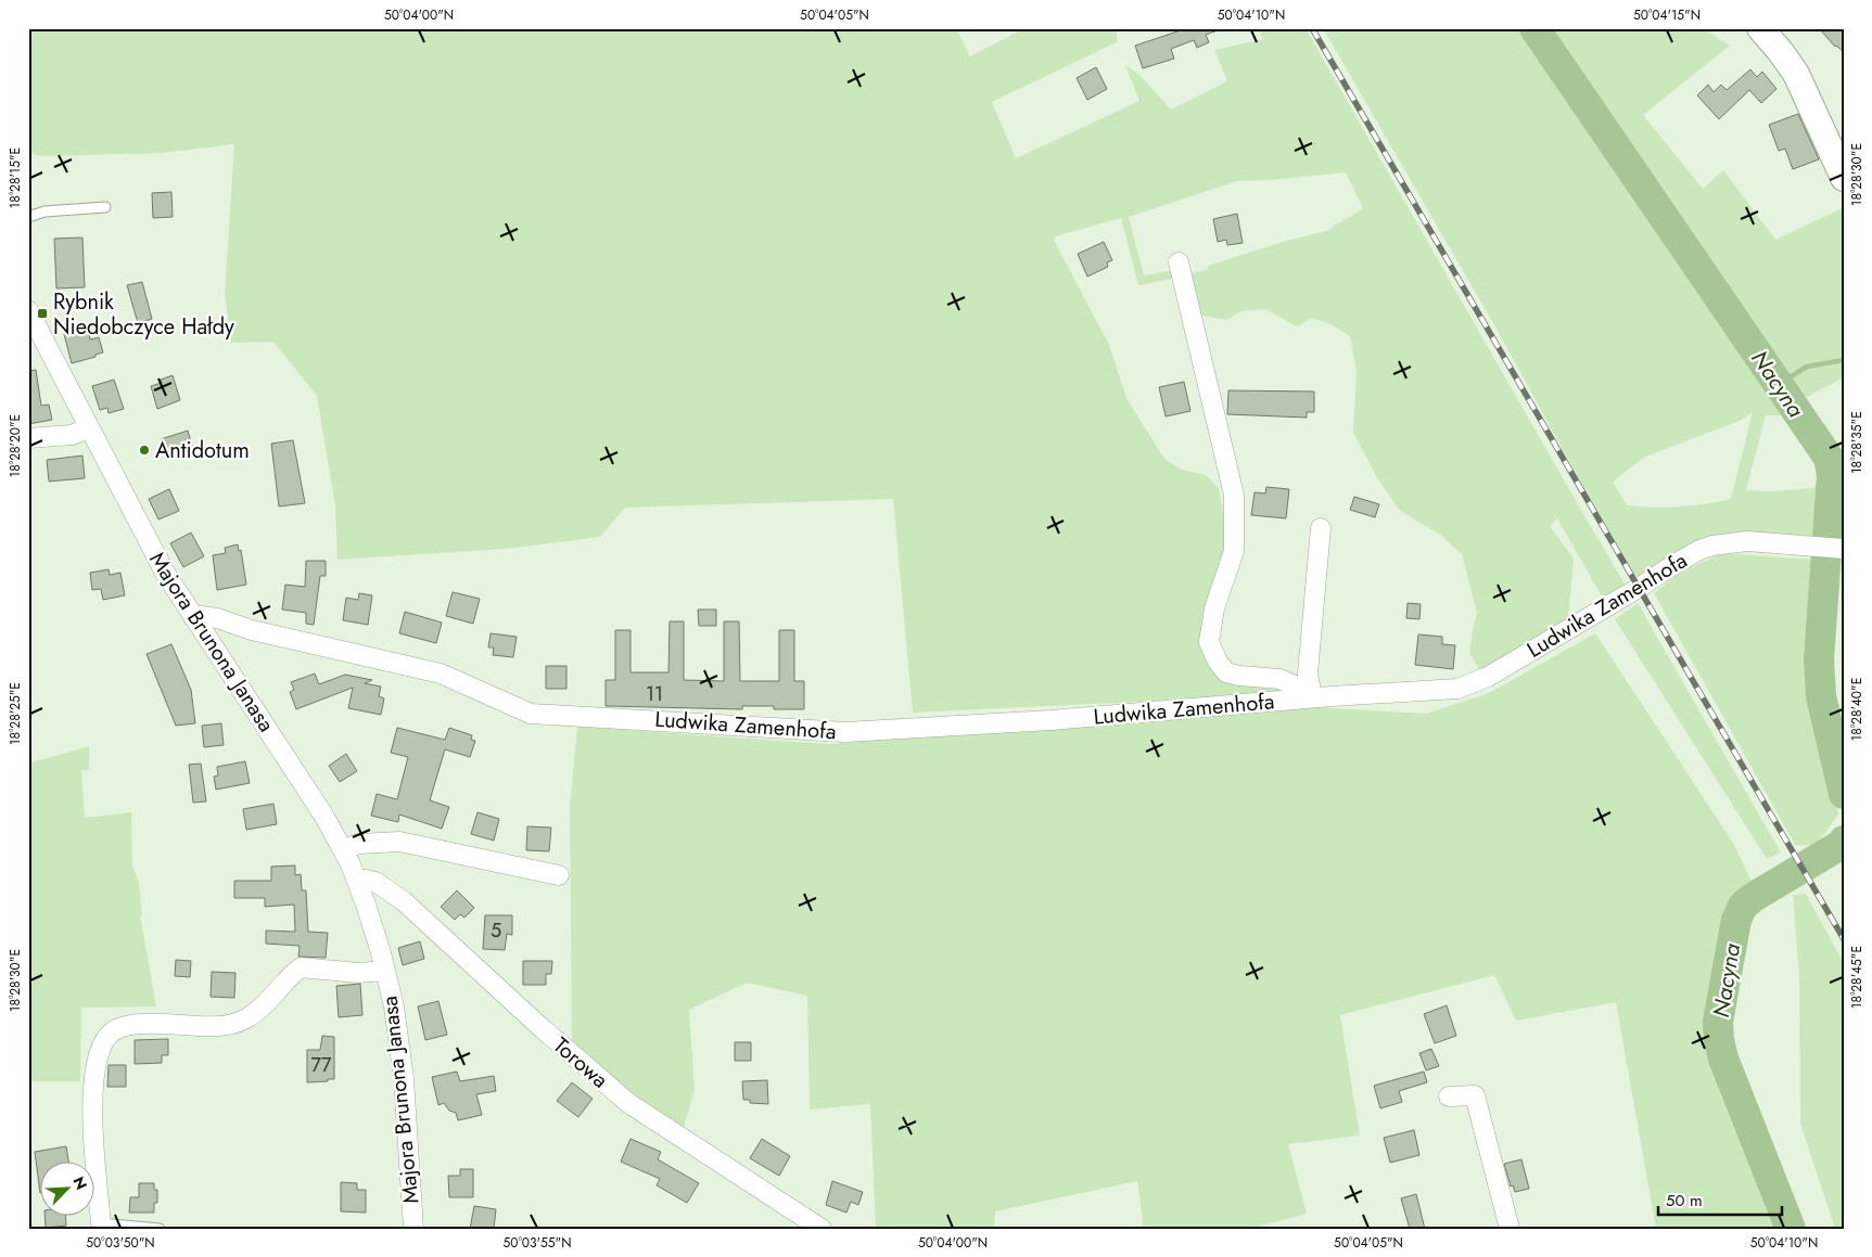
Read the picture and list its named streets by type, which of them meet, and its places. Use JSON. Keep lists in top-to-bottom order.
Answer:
{
  "streets": {
    "street": ["Ludwika Zamenhofa", "Majora Brunona Janasa", "Torowa"]
  },
  "crossings": [
    ["Ludwika Zamenhofa", "Majora Brunona Janasa"],
    ["Majora Brunona Janasa", "Torowa"]
  ],
  "water": ["Nacyna"],
  "places": {
    "transit": ["Rybnik Niedobczyce Hałdy"],
    "other": ["Antidotum"]
  },
  "house_numbers": ["11", "5", "77"],
  "scale_bar": "50 m",
  "north": "top right",
  "coordinates": [
    "50°04'00\"N",
    "50°04'05\"N",
    "50°04'10\"N",
    "50°04'15\"N",
    "18°28'30\"E",
    "18°28'15\"E",
    "18°28'35\"E",
    "18°28'20\"E",
    "18°28'40\"E",
    "18°28'25\"E",
    "18°28'45\"E",
    "50°03'50\"N",
    "50°03'55\"N"
  ]
}
